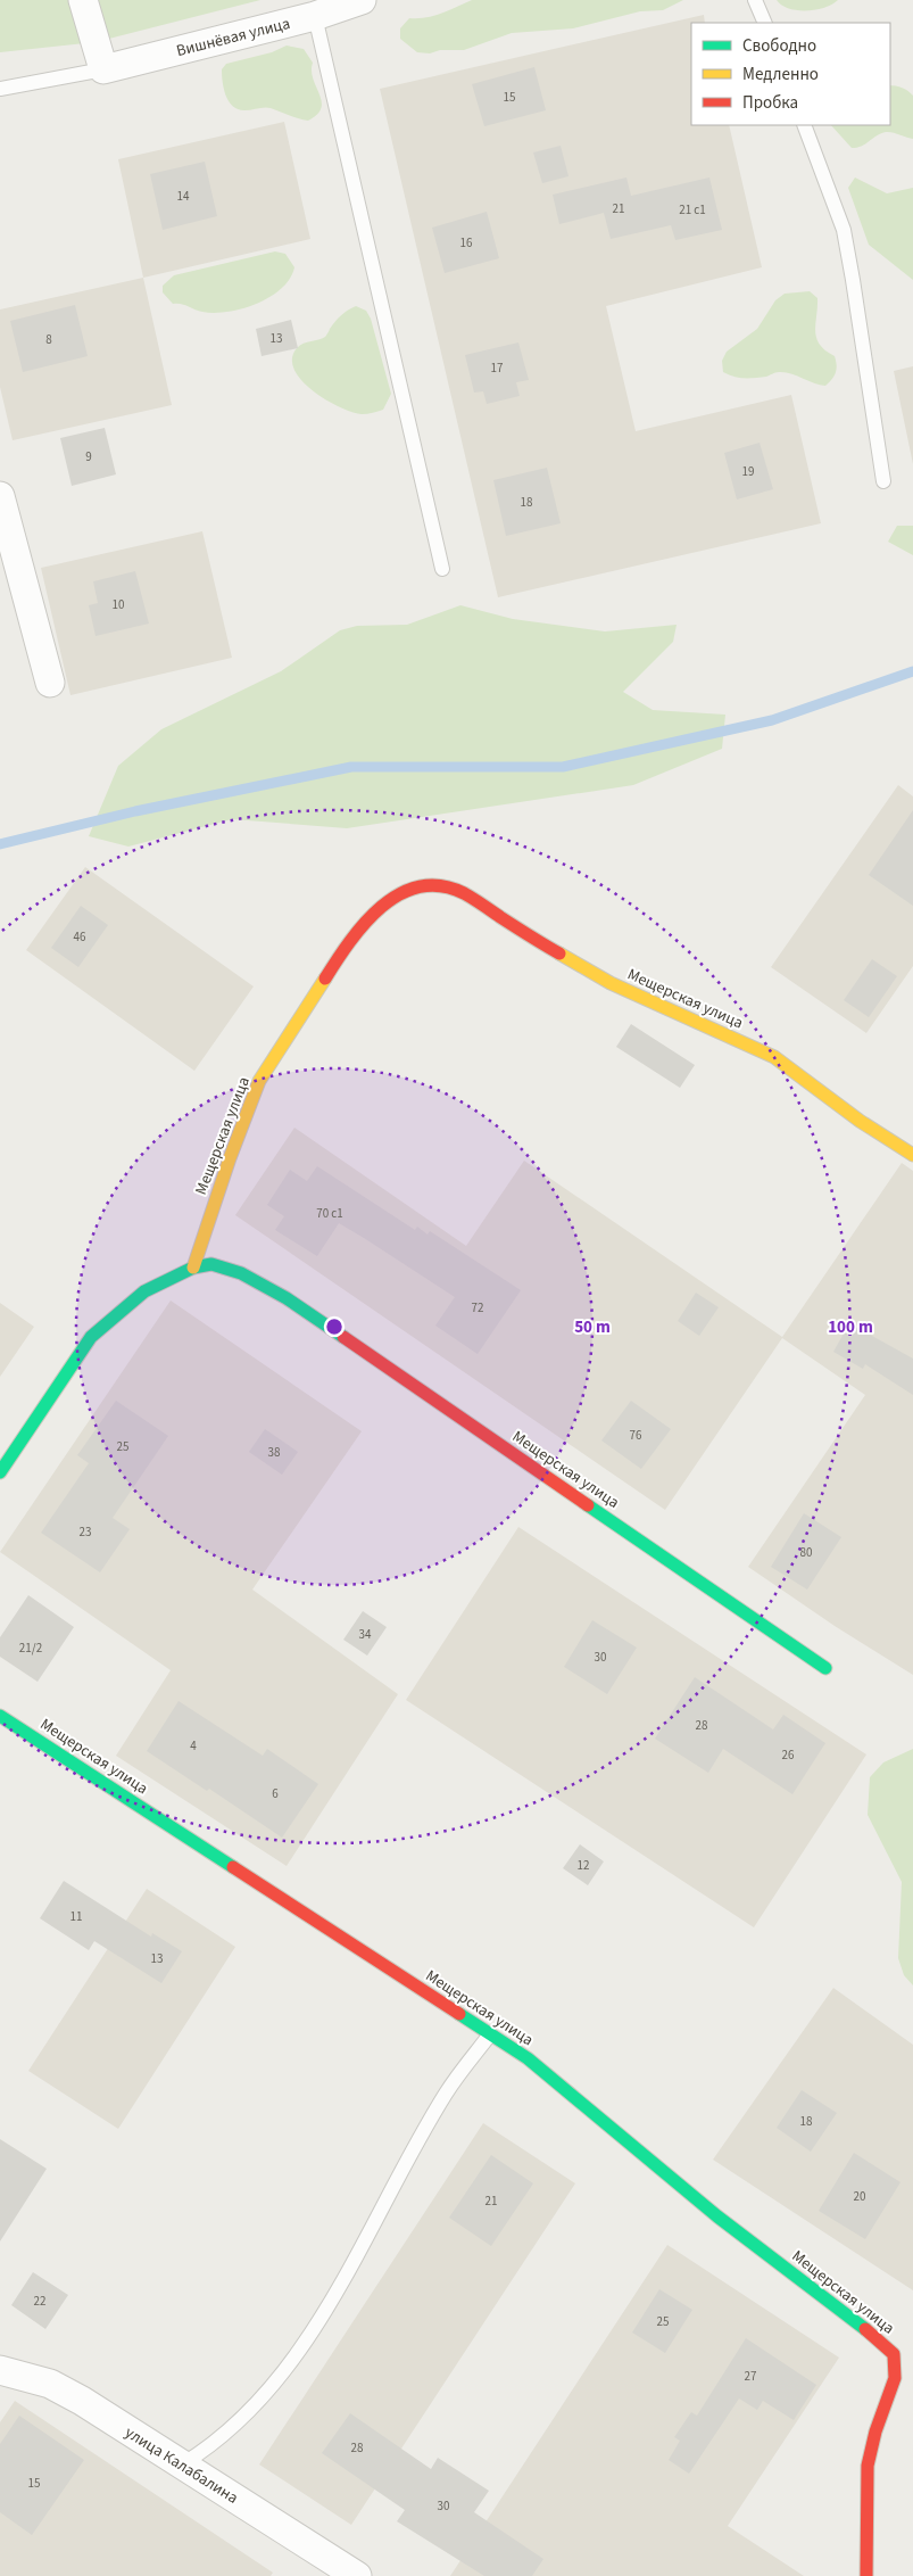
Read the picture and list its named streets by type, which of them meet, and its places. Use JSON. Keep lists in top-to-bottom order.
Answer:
{
  "streets": {
    "street": ["Вишнёвая улица", "Мещерская улица", "улица Калабалина"]
  },
  "house_numbers": [
    "15",
    "14",
    "21",
    "21 с1",
    "16",
    "13",
    "8",
    "17",
    "9",
    "19",
    "18",
    "10",
    "46",
    "70 с1",
    "72",
    "76",
    "25",
    "38",
    "23",
    "80",
    "34",
    "21/2",
    "30",
    "28",
    "4",
    "26",
    "6",
    "12",
    "11",
    "13",
    "18",
    "20",
    "21",
    "22",
    "25",
    "27",
    "28",
    "15",
    "30"
  ],
  "legend": ["Свободно", "Медленно", "Пробка"],
  "rings": ["50 m", "100 m"]
}
